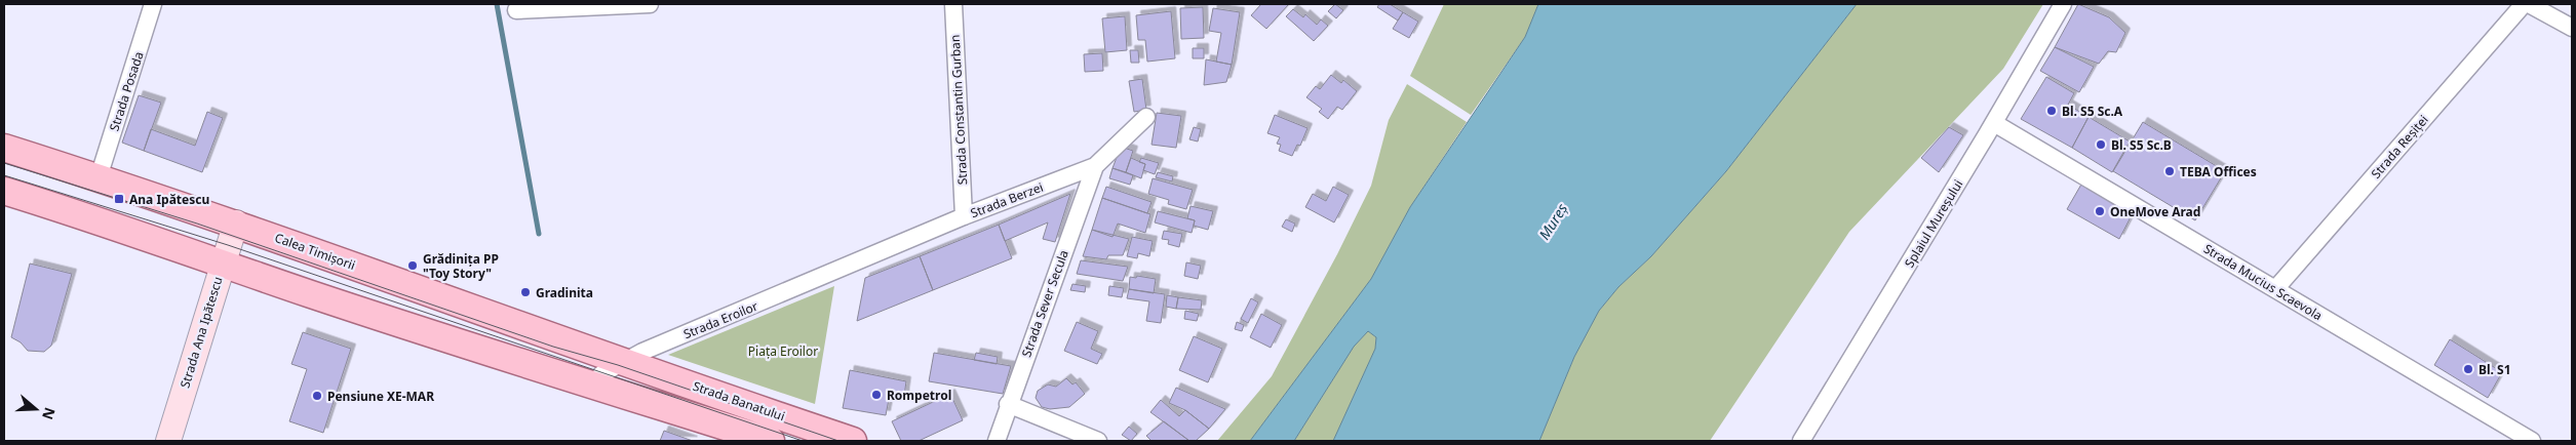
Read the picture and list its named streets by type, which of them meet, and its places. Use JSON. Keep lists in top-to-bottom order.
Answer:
{
  "streets": {
    "main road": ["Calea Timișorii", "Strada Banatului"],
    "street": [
      "Strada Posada",
      "Strada Constantin Gurban",
      "Strada Reșiței",
      "Strada Berzei",
      "Splaiul Mureșului",
      "Strada Mucius Scaevola",
      "Strada Sever Secula",
      "Strada Eroilor",
      "Strada Ana Ipătescu"
    ]
  },
  "crossings": [
    ["Strada Posada", "Calea Timișorii"],
    ["Strada Constantin Gurban", "Strada Berzei"],
    ["Strada Reșiței", "Strada Mucius Scaevola"],
    ["Strada Berzei", "Strada Sever Secula"],
    ["Strada Berzei", "Strada Eroilor"],
    ["Splaiul Mureșului", "Strada Mucius Scaevola"],
    ["Calea Timișorii", "Strada Eroilor"],
    ["Calea Timișorii", "Strada Ana Ipătescu"],
    ["Calea Timișorii", "Strada Banatului"],
    ["Strada Eroilor", "Strada Banatului"]
  ],
  "water": ["Mureș"],
  "parks": ["Piața Eroilor"],
  "places": {
    "other": [
      "Bl. S5 Sc.A",
      "Bl. S5 Sc.B",
      "TEBA Offices",
      "OneMove Arad",
      "Grădinița PP \"Toy Story\"",
      "Gradinita",
      "Bl. S1",
      "Rompetrol",
      "Pensiune XE-MAR"
    ],
    "transit": ["Ana Ipătescu"]
  },
  "north": "right"
}
